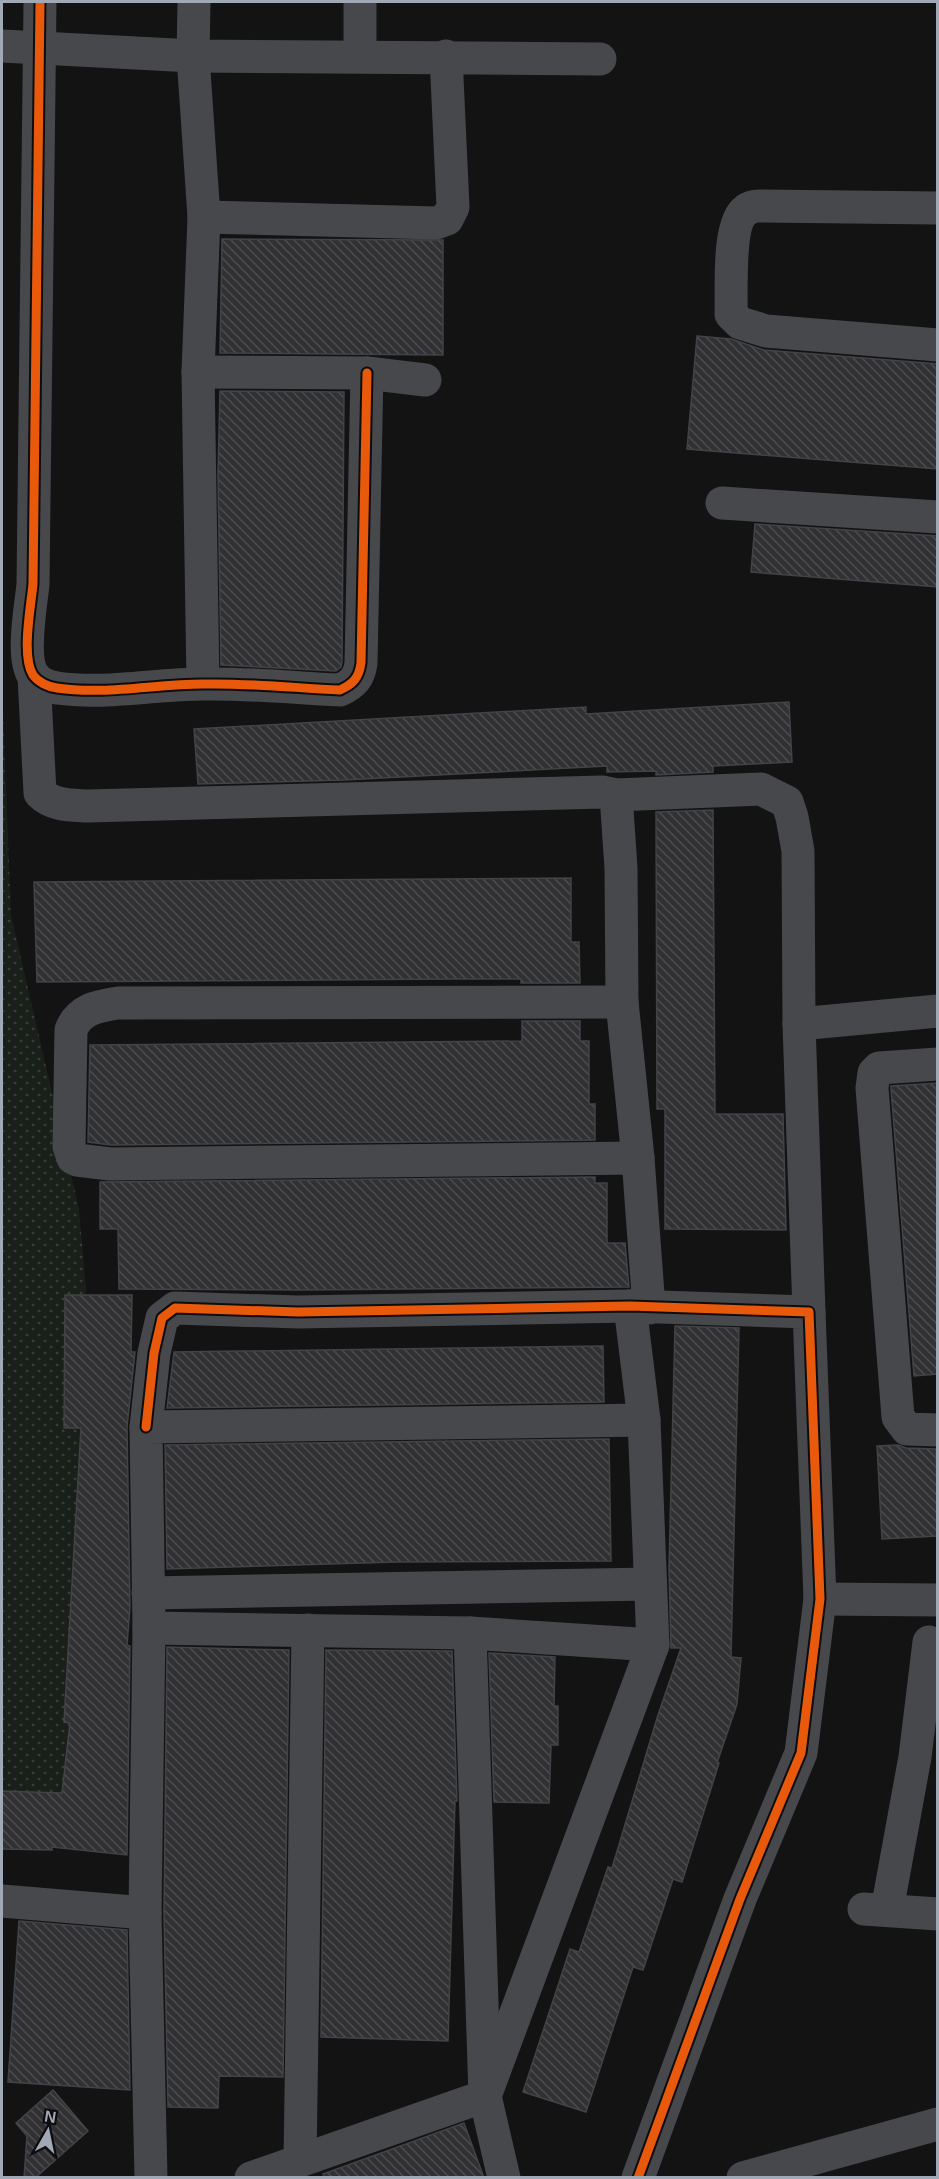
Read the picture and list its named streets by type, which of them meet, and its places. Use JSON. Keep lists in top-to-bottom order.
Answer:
{
  "north": "top"
}
